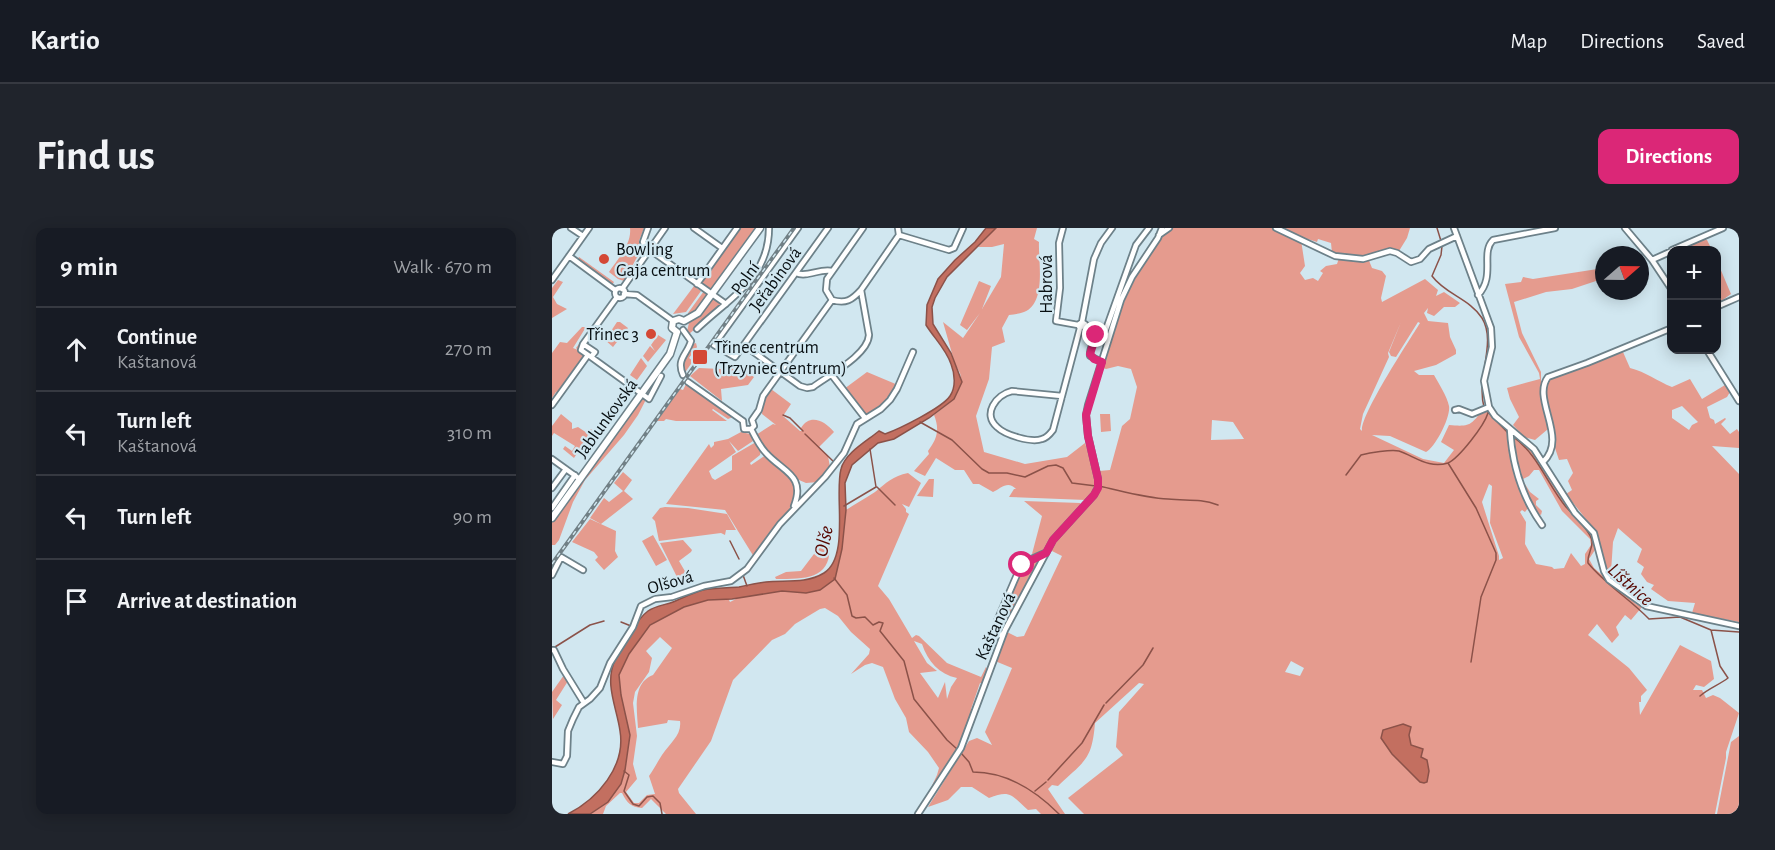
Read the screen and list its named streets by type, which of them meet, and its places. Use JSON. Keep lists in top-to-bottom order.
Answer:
{
  "streets": {
    "main road": ["Jablunkovská"],
    "street": [
      "Polní",
      "Jeřabinová",
      "Habrová",
      "Olšová",
      "Kaštanová"
    ]
  },
  "crossings": [
    ["Polní", "Jeřabinová"]
  ],
  "water": ["Olše", "Líštnice"],
  "places": {
    "other": ["Bowling Gaja centrum", "Třinec 3"],
    "transit": ["Třinec centrum (Trzyniec Centrum)"]
  },
  "north": "right",
  "page": {
    "header": "Kartio",
    "nav": ["Map", "Directions", "Saved"],
    "buttons": "Directions",
    "title": "Find us",
    "heading": ["9 min", "Walk · 670 m"],
    "map_buttons": ["+", "−"],
    "list": [
      ["Continue", "Kaštanová", "270 m"],
      ["Turn left", "Kaštanová", "310 m"],
      ["Turn left", "90 m"],
      "Arrive at destination"
    ]
  }
}
